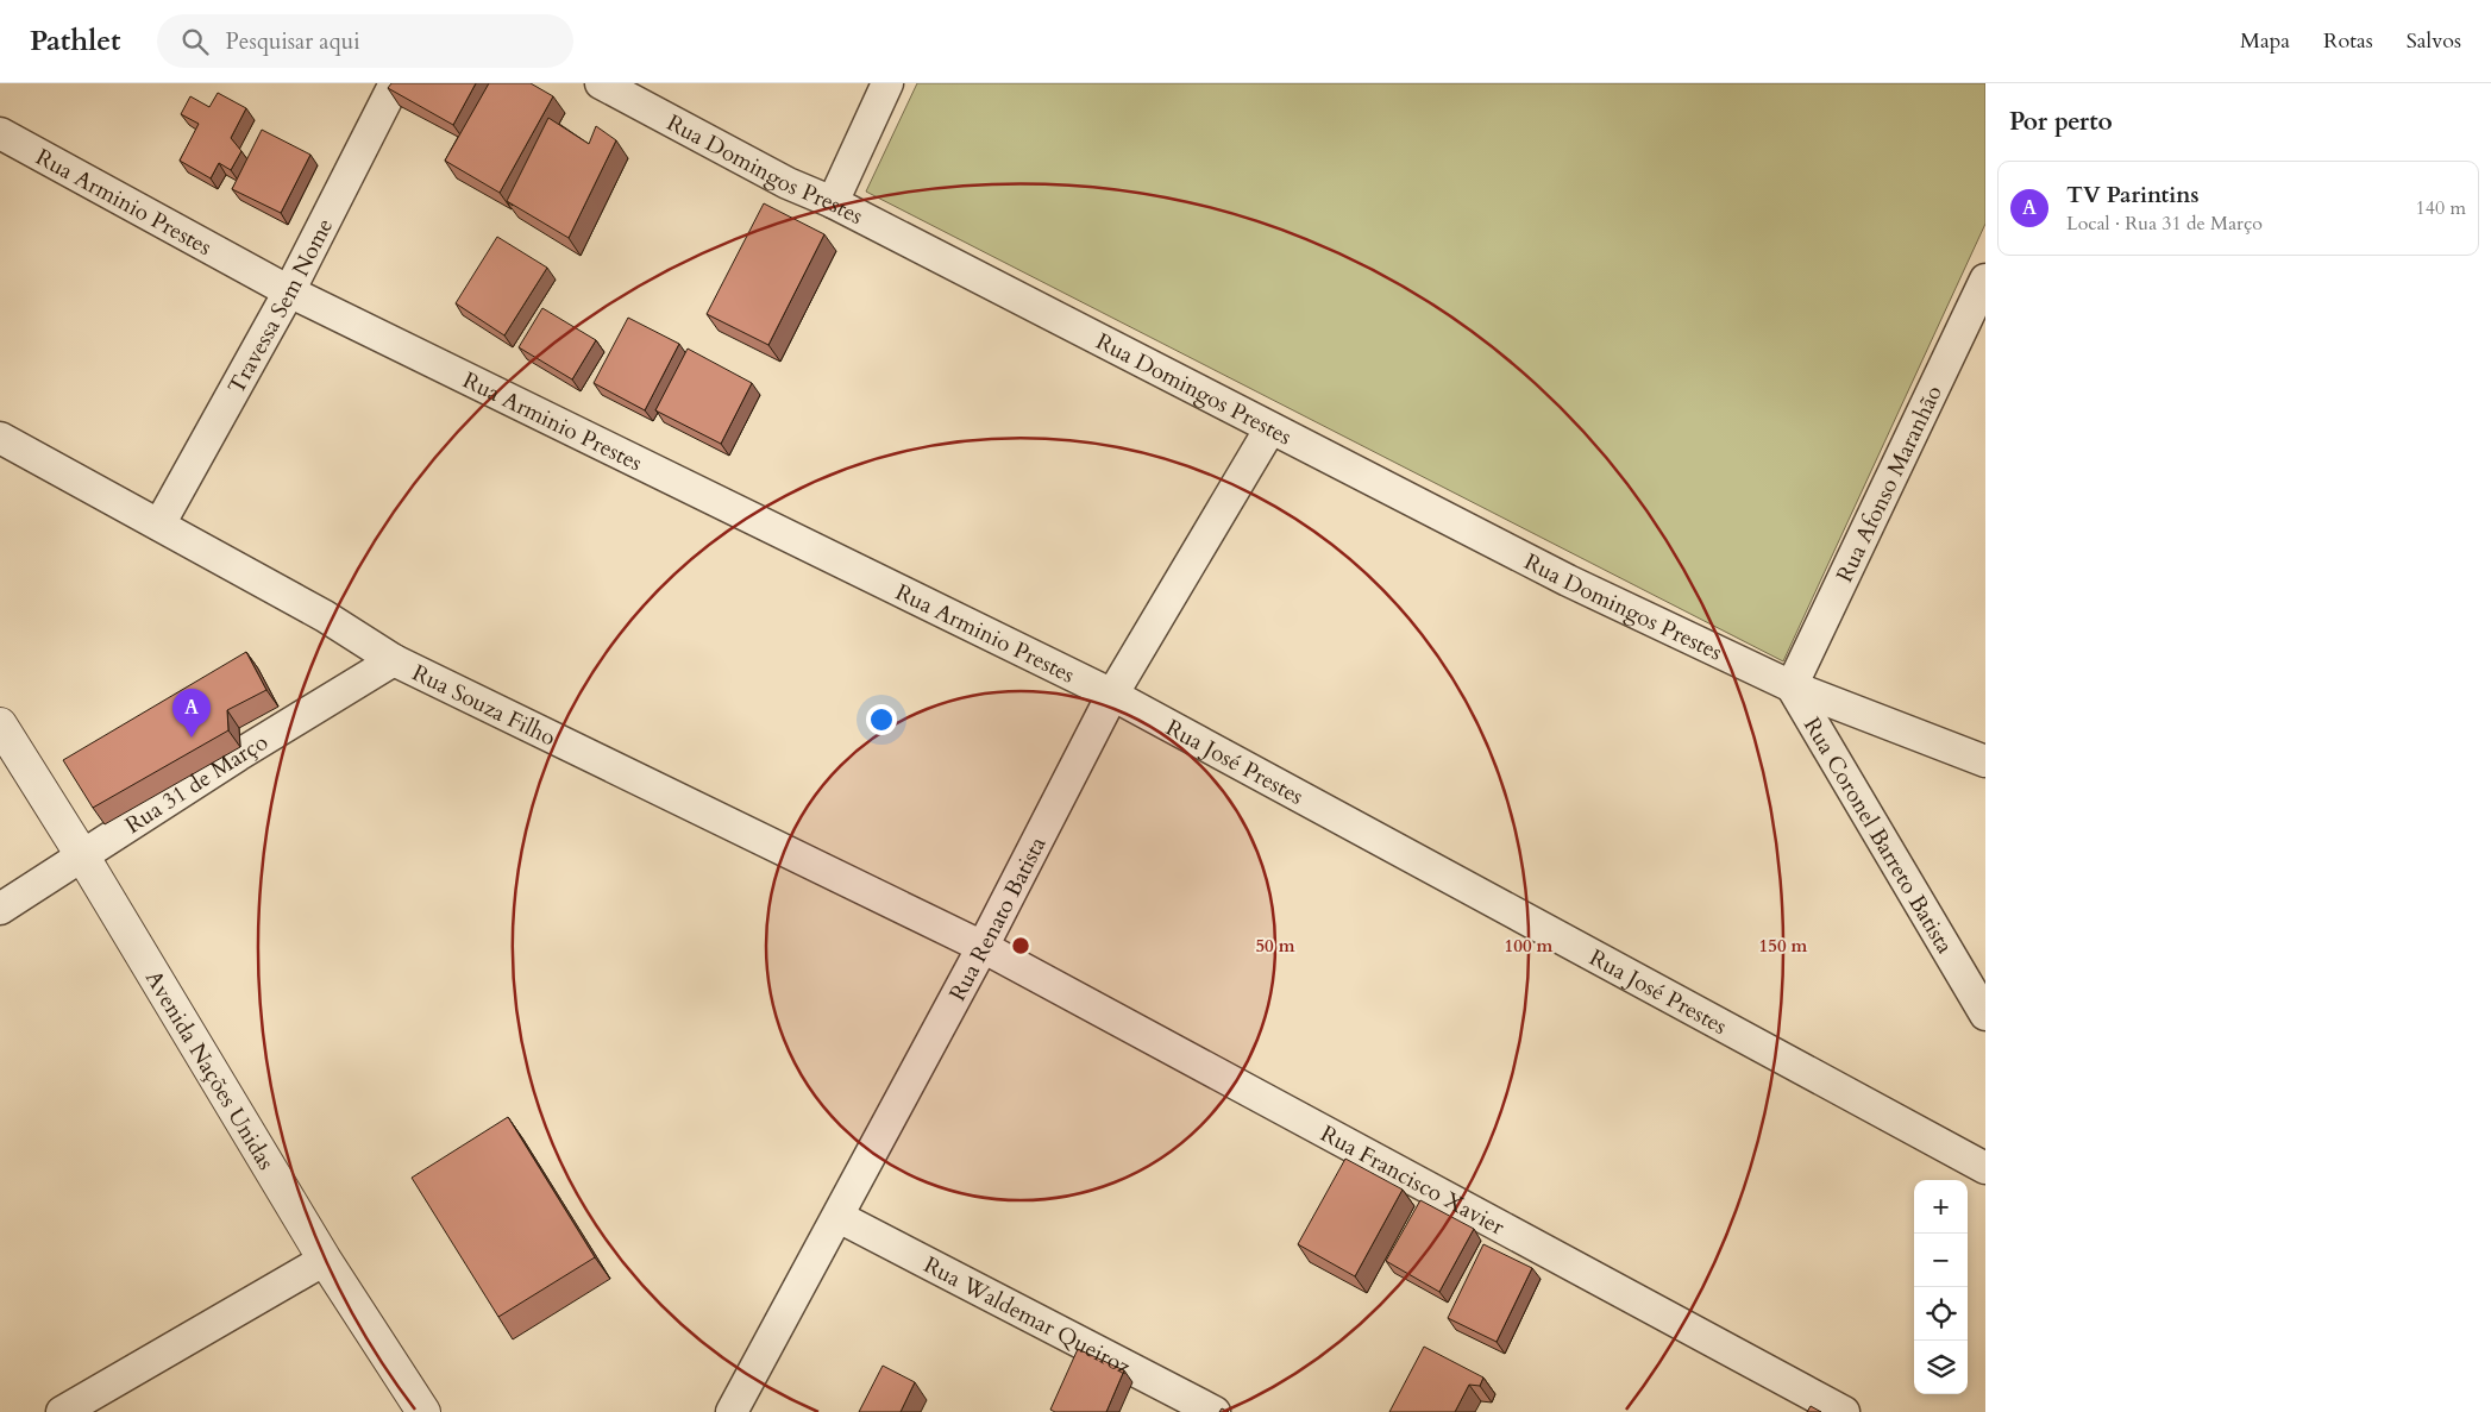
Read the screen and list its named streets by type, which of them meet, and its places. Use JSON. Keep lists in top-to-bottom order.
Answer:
{
  "streets": {
    "street": [
      "Rua Domingos Prestes",
      "Rua Arminio Prestes",
      "Travessa Sem Nome",
      "Rua Afonso Maranhão",
      "Rua Souza Filho",
      "Rua José Prestes",
      "Rua 31 de Março",
      "Rua Coronel Barreto Batista",
      "Rua Renato Batista",
      "Avenida Nações Unidas",
      "Rua Francisco Xavier",
      "Rua Waldemar Queiroz"
    ]
  },
  "crossings": [
    ["Rua Domingos Prestes", "Rua Afonso Maranhão"],
    ["Rua Domingos Prestes", "Rua Coronel Barreto Batista"],
    ["Rua Domingos Prestes", "Rua Renato Batista"],
    ["Rua Arminio Prestes", "Travessa Sem Nome"],
    ["Rua Arminio Prestes", "Rua José Prestes"],
    ["Rua Arminio Prestes", "Rua Renato Batista"],
    ["Travessa Sem Nome", "Rua Souza Filho"],
    ["Rua Afonso Maranhão", "Rua Coronel Barreto Batista"],
    ["Rua Souza Filho", "Rua 31 de Março"],
    ["Rua Souza Filho", "Rua Renato Batista"],
    ["Rua Souza Filho", "Rua Francisco Xavier"],
    ["Rua José Prestes", "Rua Renato Batista"],
    ["Rua 31 de Março", "Avenida Nações Unidas"],
    ["Rua Renato Batista", "Rua Francisco Xavier"],
    ["Rua Renato Batista", "Rua Waldemar Queiroz"]
  ],
  "page": {
    "header": "Pathlet",
    "search": "Pesquisar aqui",
    "nav": ["Mapa", "Rotas", "Salvos"],
    "heading": "Por perto",
    "list": [
      {
        "mark": "A",
        "name": "TV Parintins",
        "note": "Local · Rua 31 de Março",
        "value": "140 m"
      }
    ],
    "pins": "A",
    "map_buttons": ["+", "−"]
  },
  "rings": ["50 m", "100 m", "150 m"]
}
